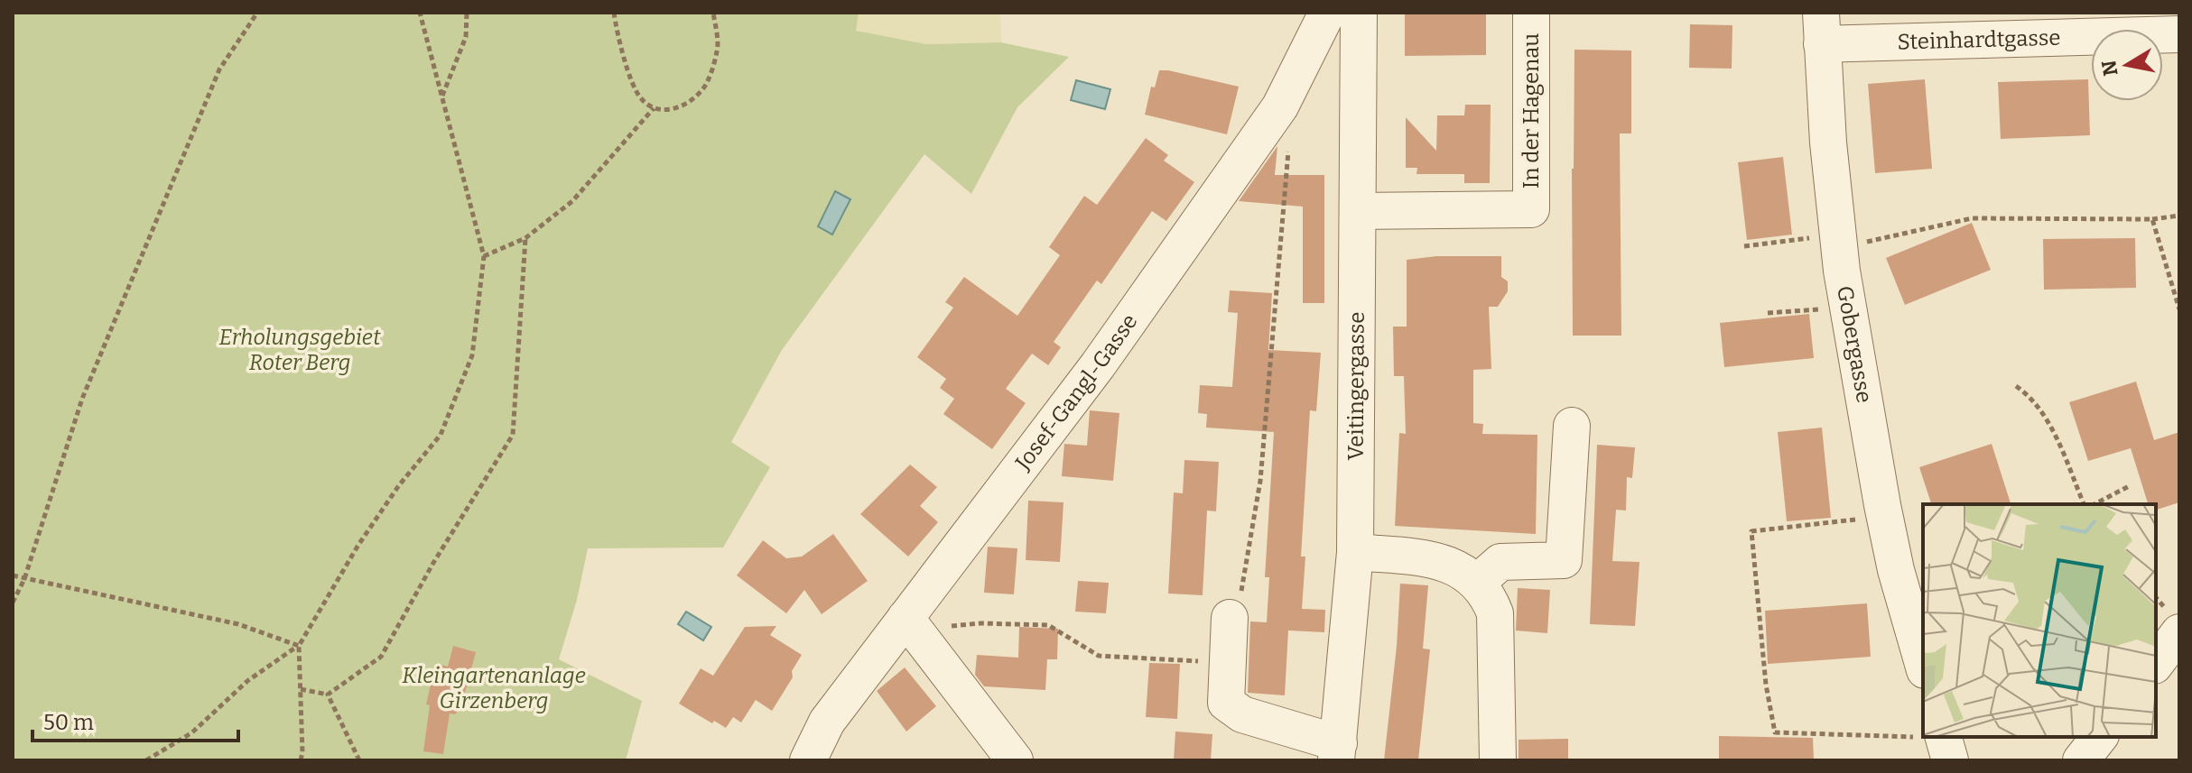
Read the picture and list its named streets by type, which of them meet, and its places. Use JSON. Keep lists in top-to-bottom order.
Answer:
{
  "streets": {
    "street": [
      "Steinhardtgasse",
      "In der Hagenau",
      "Gobergasse",
      "Veitingergasse",
      "Josef-Gangl-Gasse"
    ]
  },
  "crossings": [
    ["Steinhardtgasse", "Gobergasse"],
    ["In der Hagenau", "Veitingergasse"]
  ],
  "parks": ["Erholungsgebiet Roter Berg", "Kleingartenanlage Girzenberg"],
  "scale_bar": "50 m",
  "north": "left"
}
